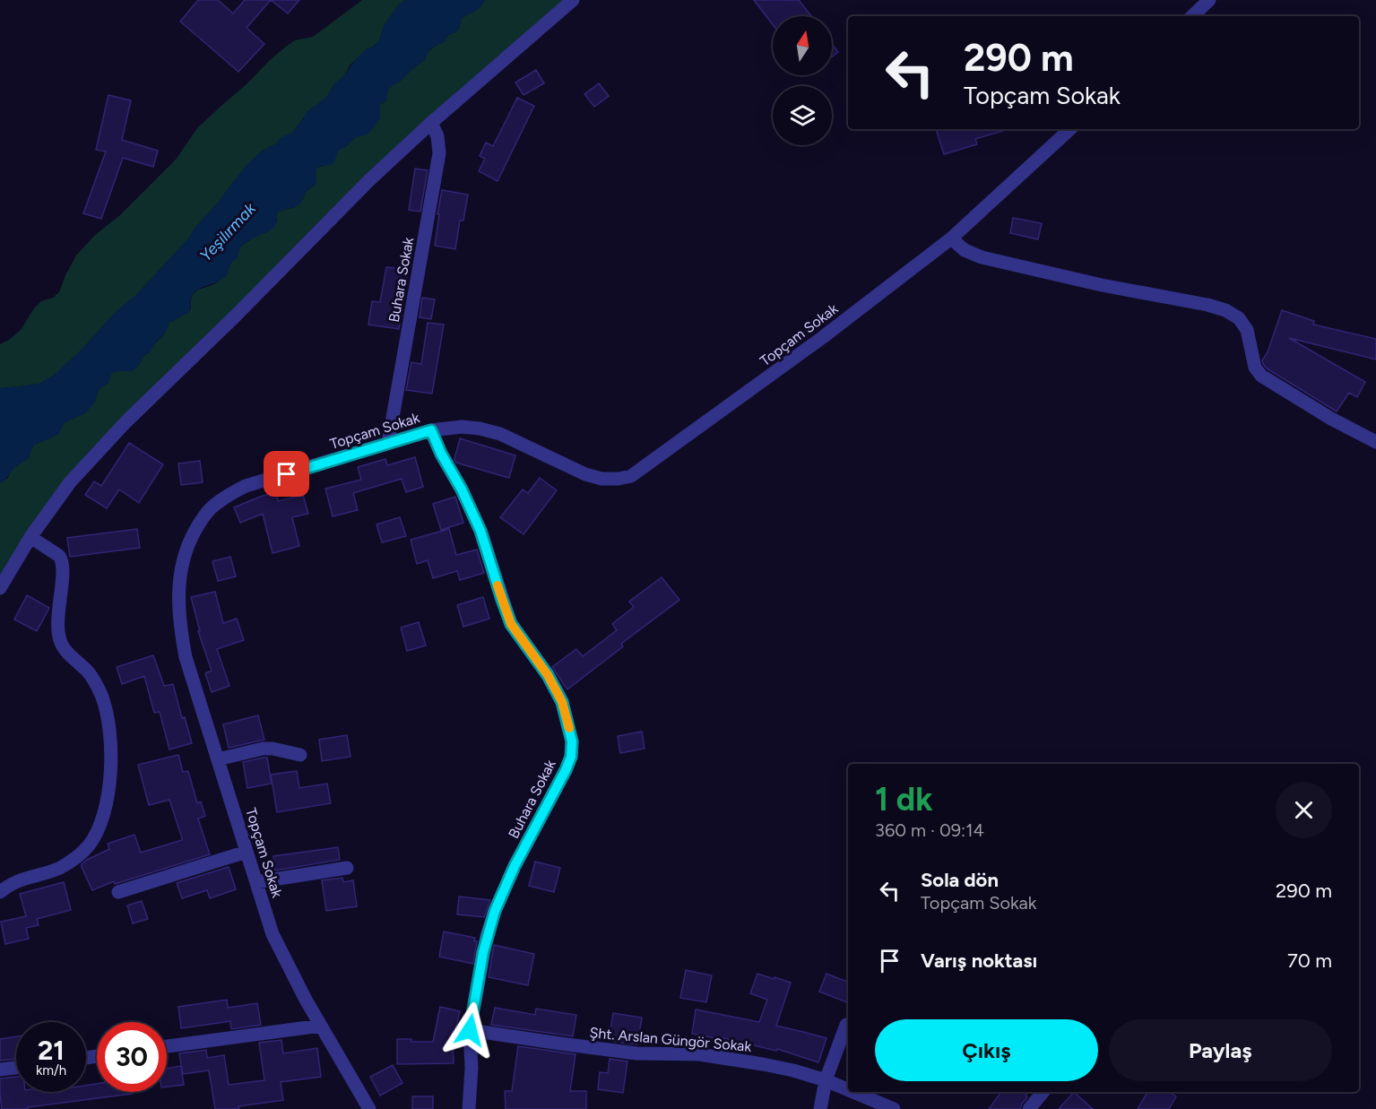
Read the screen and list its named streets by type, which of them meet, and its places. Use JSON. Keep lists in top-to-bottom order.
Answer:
{
  "streets": {
    "street": ["Buhara Sokak", "Topçam Sokak", "Şht. Arslan Güngör Sokak"]
  },
  "crossings": [
    ["Buhara Sokak", "Topçam Sokak"],
    ["Buhara Sokak", "Şht. Arslan Güngör Sokak"]
  ],
  "water": ["Yeşilırmak"],
  "north": "top",
  "page": {
    "turn": ["290 m", "Topçam Sokak"],
    "heading": ["1 dk", "360 m · 09:14"],
    "list": [
      {
        "name": "Sola dön",
        "note": "Topçam Sokak",
        "value": "290 m"
      },
      {
        "name": "Varış noktası",
        "value": "70 m"
      }
    ],
    "buttons": ["Çıkış", "Paylaş"],
    "speed": "21 km/h",
    "limit": "30"
  }
}
